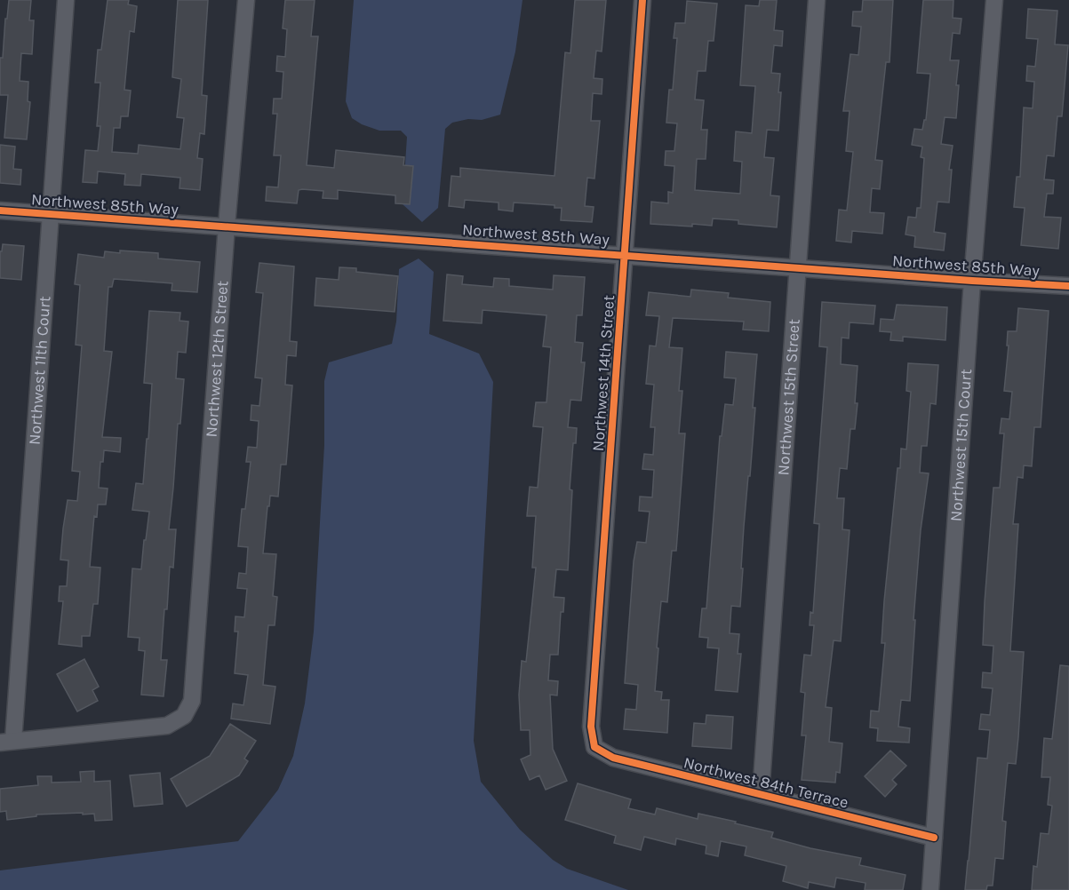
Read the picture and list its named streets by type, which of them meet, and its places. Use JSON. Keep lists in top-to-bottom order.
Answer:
{
  "streets": {
    "street": [
      "Northwest 85th Way",
      "Northwest 12th Street",
      "Northwest 11th Court",
      "Northwest 14th Street",
      "Northwest 15th Street",
      "Northwest 15th Court",
      "Northwest 84th Terrace"
    ]
  },
  "crossings": [
    ["Northwest 85th Way", "Northwest 12th Street"],
    ["Northwest 85th Way", "Northwest 11th Court"],
    ["Northwest 85th Way", "Northwest 14th Street"],
    ["Northwest 85th Way", "Northwest 15th Street"],
    ["Northwest 85th Way", "Northwest 15th Court"],
    ["Northwest 12th Street", "Northwest 11th Court"],
    ["Northwest 14th Street", "Northwest 84th Terrace"],
    ["Northwest 15th Street", "Northwest 84th Terrace"],
    ["Northwest 15th Court", "Northwest 84th Terrace"]
  ]
}
